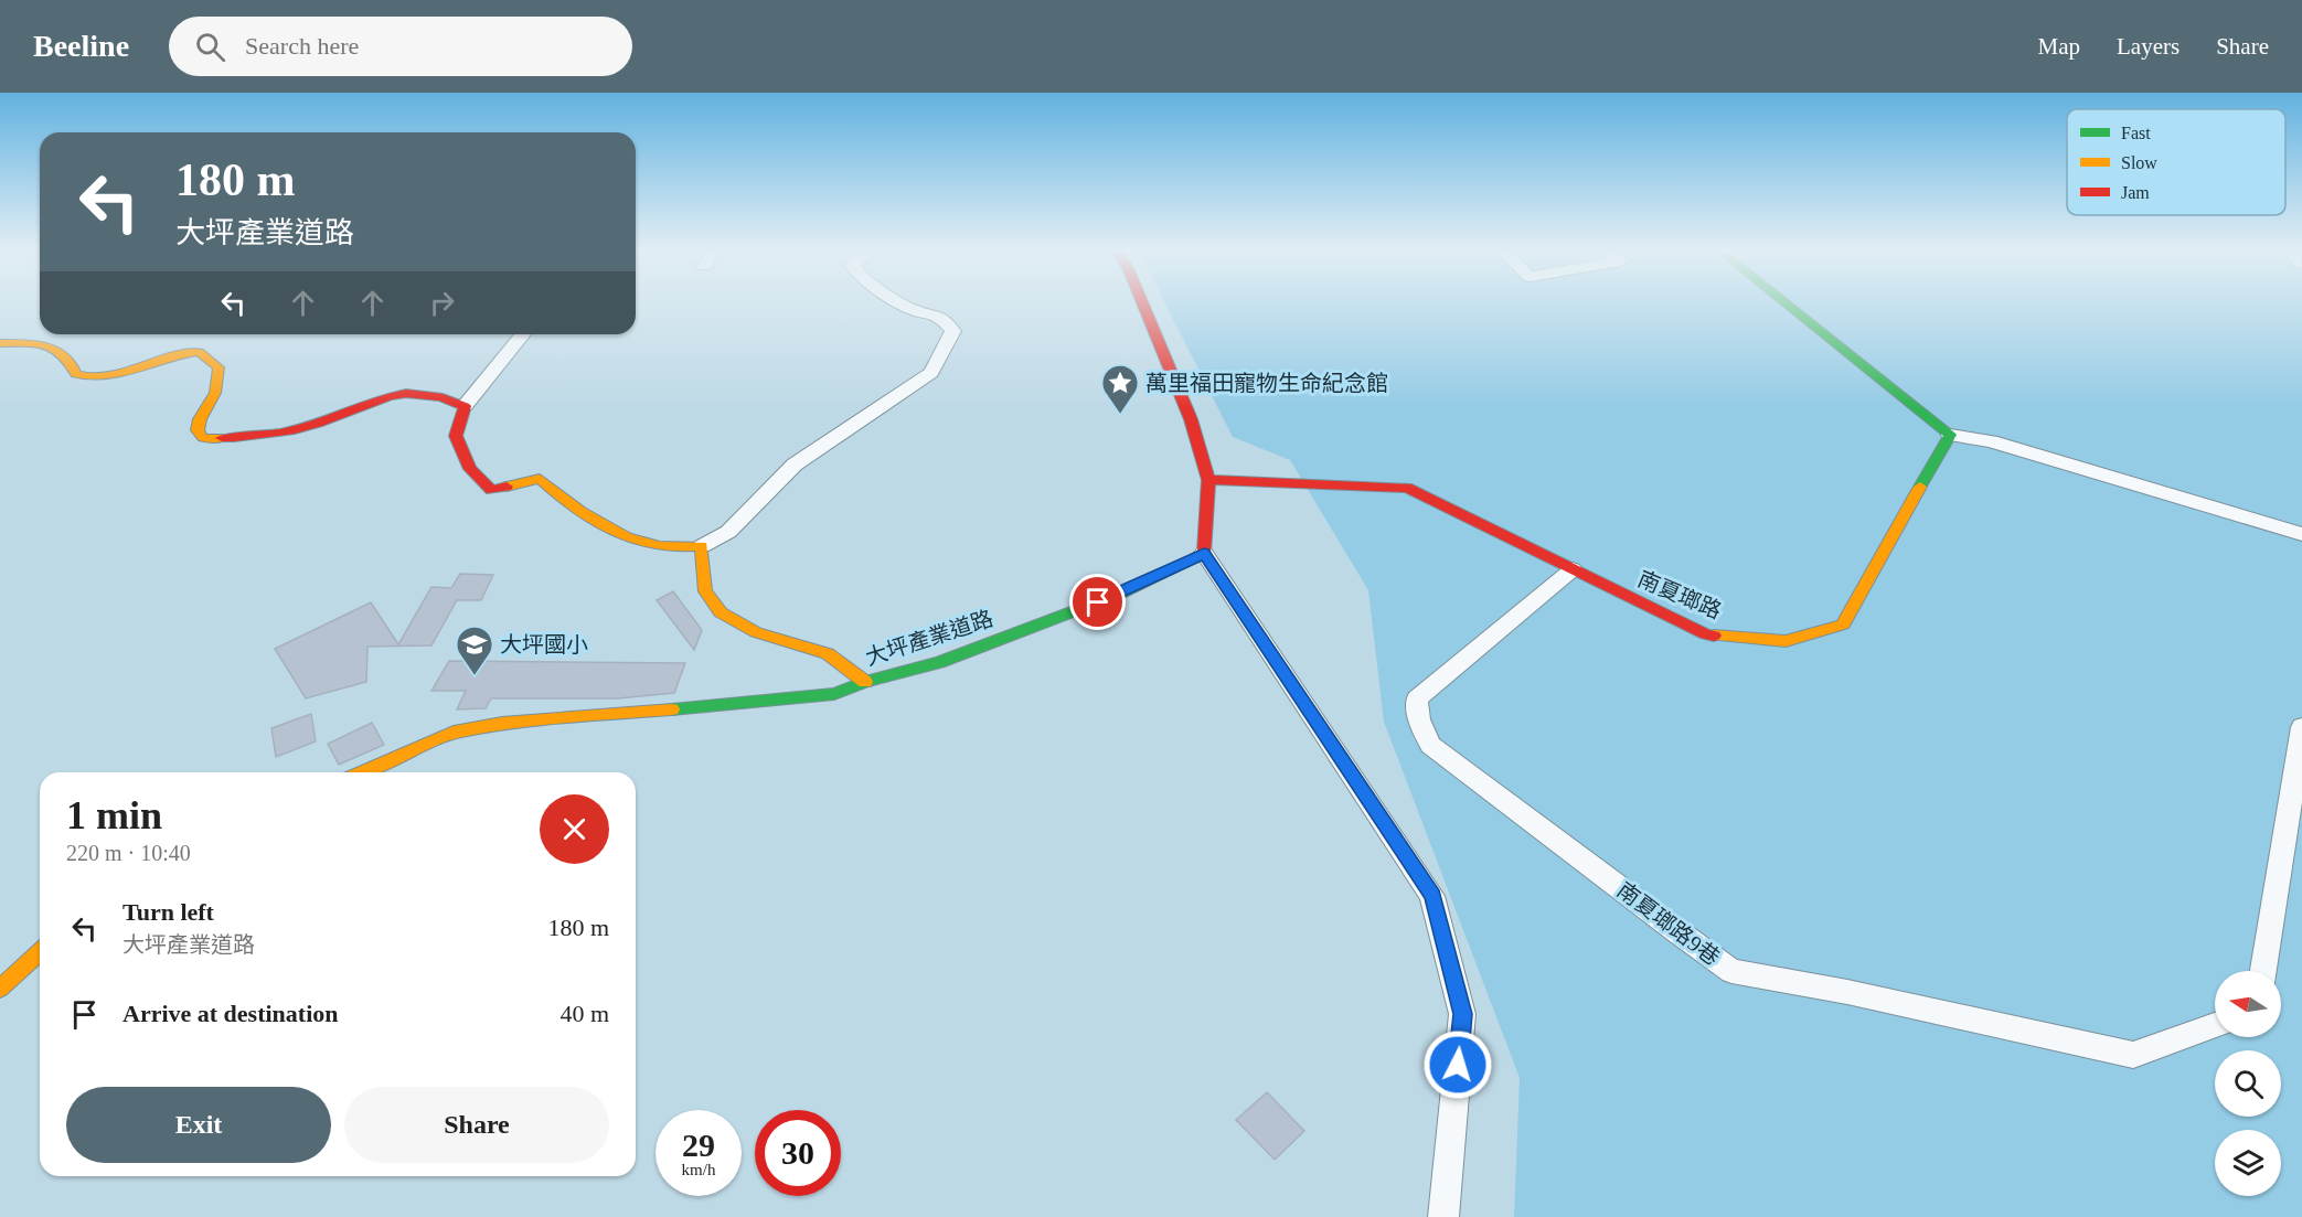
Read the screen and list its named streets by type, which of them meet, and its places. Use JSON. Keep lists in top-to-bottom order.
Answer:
{
  "streets": {
    "street": ["南夏瑯路", "大坪產業道路", "南夏瑯路9巷"]
  },
  "crossings": [
    ["南夏瑯路", "南夏瑯路9巷"]
  ],
  "places": {
    "place": ["萬里福田寵物生命紀念館"],
    "school or university": ["大坪國小"]
  },
  "legend": ["Fast", "Slow", "Jam"],
  "north": "left",
  "page": {
    "header": "Beeline",
    "search": "Search here",
    "nav": ["Map", "Layers", "Share"],
    "turn": ["180 m", "大坪產業道路"],
    "heading": ["1 min", "220 m · 10:40"],
    "list": [
      {
        "name": "Turn left",
        "note": "大坪產業道路",
        "value": "180 m"
      },
      {
        "name": "Arrive at destination",
        "value": "40 m"
      }
    ],
    "buttons": ["Exit", "Share"],
    "speed": "29 km/h",
    "limit": "30"
  }
}
